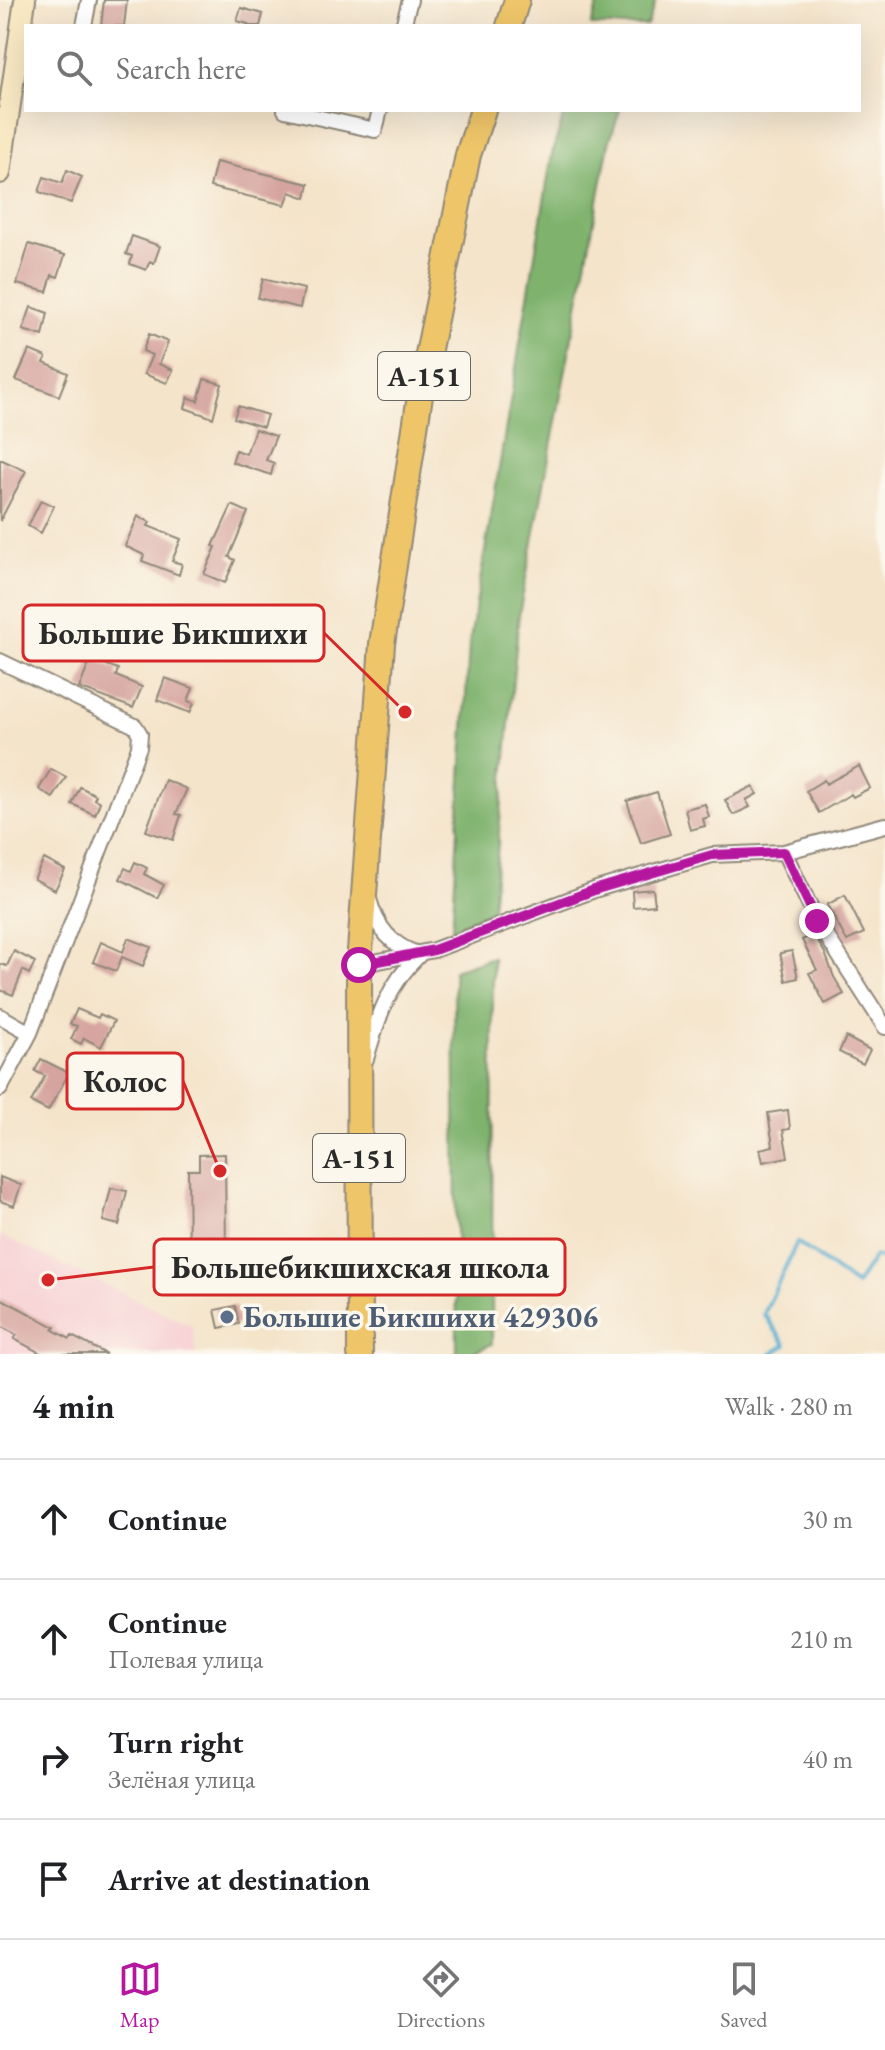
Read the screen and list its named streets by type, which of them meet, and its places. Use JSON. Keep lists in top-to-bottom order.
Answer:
{
  "streets": {
    "highway": ["А-151"]
  },
  "places": [
    "Большие Бикшихи",
    "Колос",
    "Большебикшихская школа",
    "Большие Бикшихи 429306"
  ],
  "page": {
    "search": "Search here",
    "heading": ["4 min", "Walk · 280 m"],
    "list": [
      ["Continue", "30 m"],
      ["Continue", "Полевая улица", "210 m"],
      ["Turn right", "Зелёная улица", "40 m"],
      "Arrive at destination"
    ],
    "nav": ["Map", "Directions", "Saved"]
  }
}
